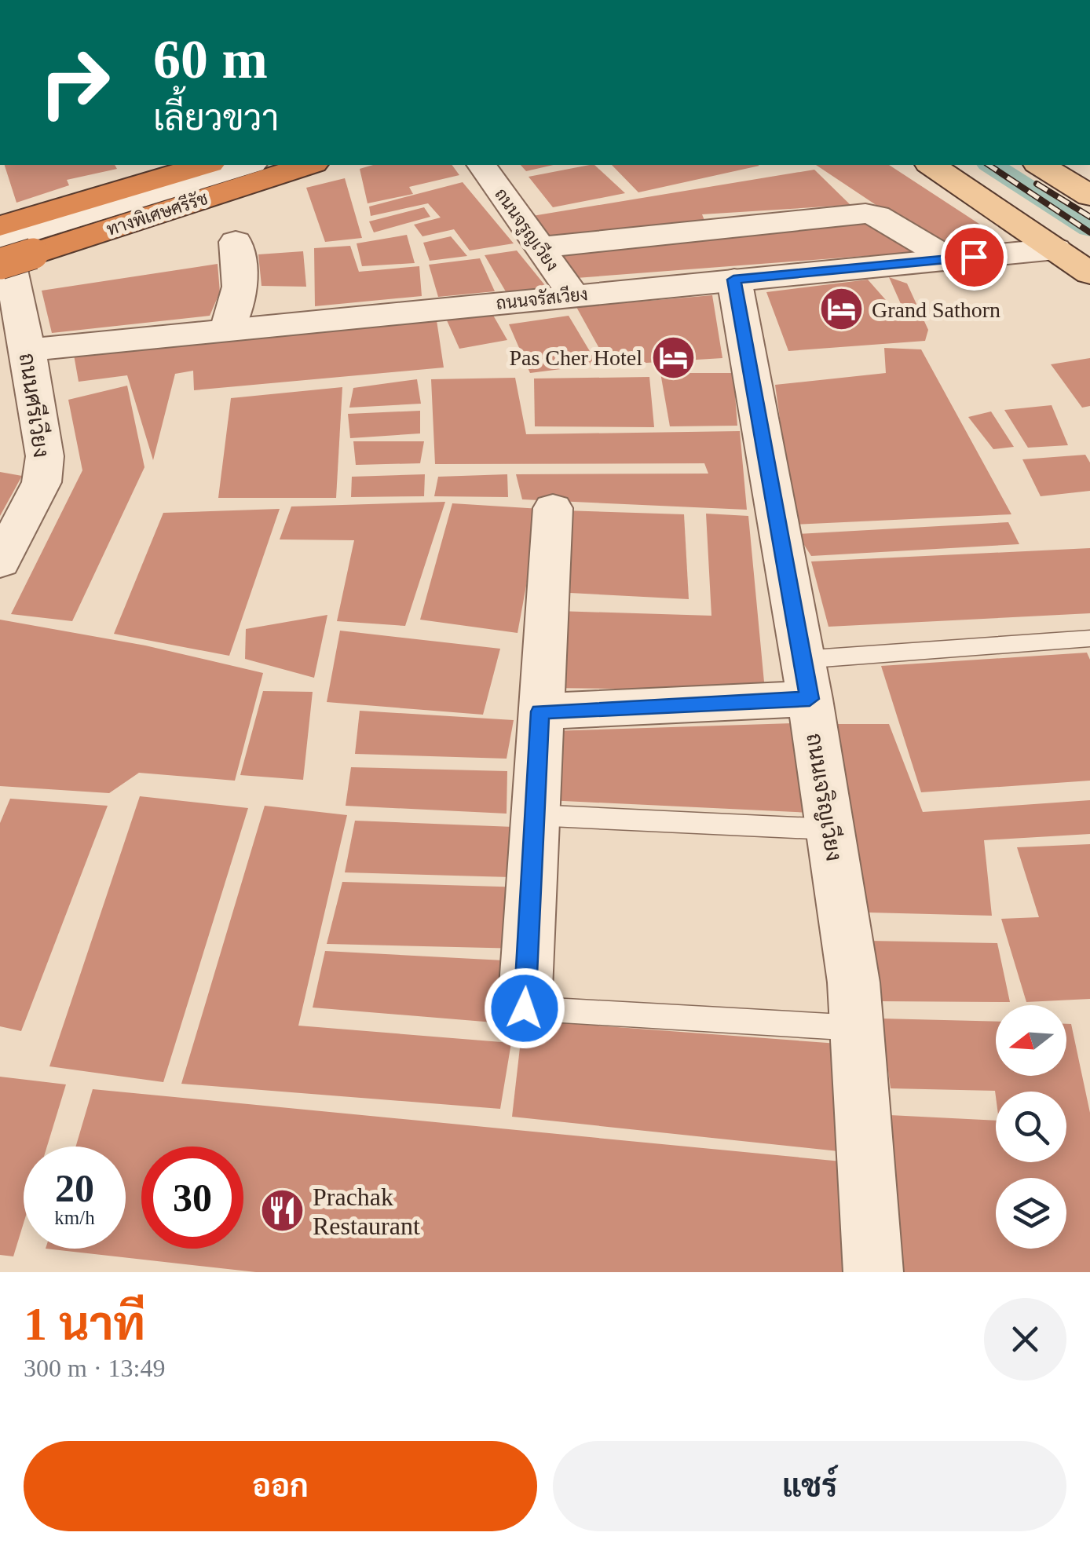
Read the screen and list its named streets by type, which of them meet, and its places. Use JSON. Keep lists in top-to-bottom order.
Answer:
{
  "streets": {
    "highway": ["ทางพิเศษศรีรัช"],
    "street": [
      "ถนนจรูญเวียง",
      "ถนนจรัสเวียง",
      "ถนนศรีเวียง",
      "ถนนเจริญเวียง"
    ]
  },
  "crossings": [
    ["ทางพิเศษศรีรัช", "ถนนศรีเวียง"],
    ["ถนนจรูญเวียง", "ถนนจรัสเวียง"],
    ["ถนนจรัสเวียง", "ถนนศรีเวียง"],
    ["ถนนจรัสเวียง", "ถนนเจริญเวียง"]
  ],
  "places": {
    "hotel": ["Grand Sathorn", "Pas Cher Hotel"],
    "restaurant": ["Prachak Restaurant"]
  },
  "north": "left",
  "page": {
    "turn": ["60 m", "เลี้ยวขวา"],
    "speed": "20 km/h",
    "limit": "30",
    "heading": ["1 นาที", "300 m · 13:49"],
    "buttons": ["ออก", "แชร์"]
  }
}
